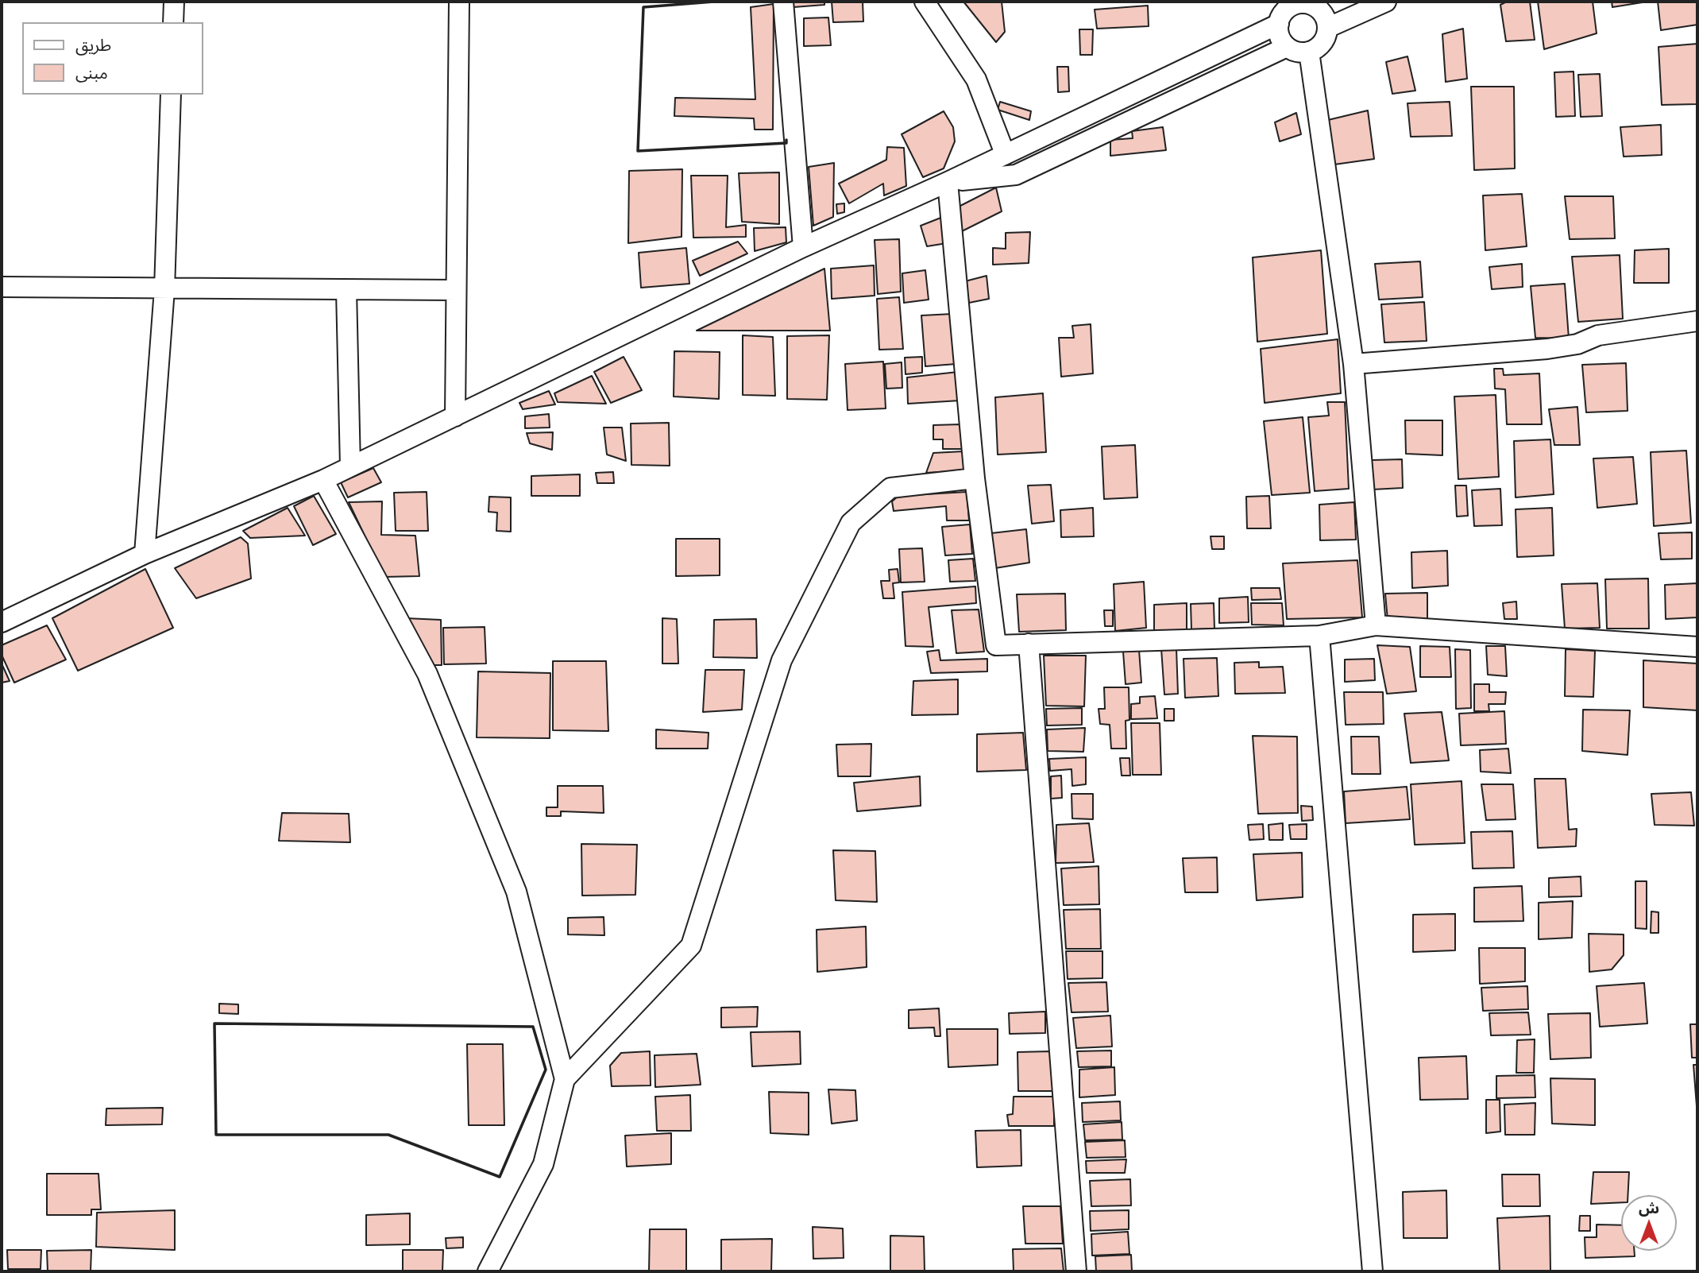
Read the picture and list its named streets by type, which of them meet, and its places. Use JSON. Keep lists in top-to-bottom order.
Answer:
{
  "legend": ["طريق", "مبنى"],
  "north": "top"
}
